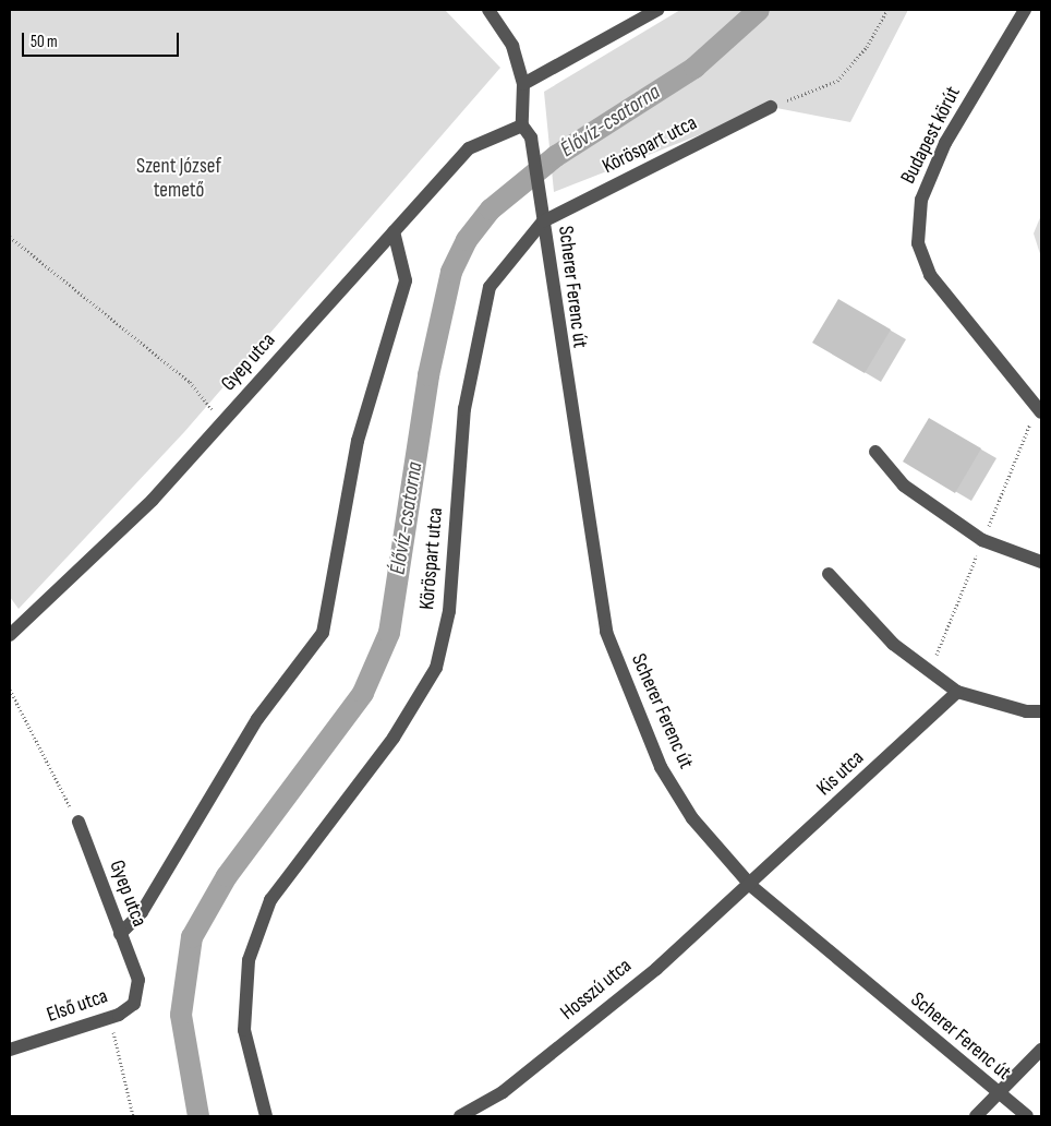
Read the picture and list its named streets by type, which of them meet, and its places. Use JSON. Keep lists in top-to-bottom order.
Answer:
{
  "streets": {
    "street": [
      "Budapest körút",
      "Köröspart utca",
      "Scherer Ferenc út",
      "Gyep utca",
      "Kis utca",
      "Hosszú utca",
      "Első utca"
    ]
  },
  "crossings": [
    ["Köröspart utca", "Scherer Ferenc út"],
    ["Scherer Ferenc út", "Gyep utca"],
    ["Scherer Ferenc út", "Kis utca"],
    ["Scherer Ferenc út", "Hosszú utca"],
    ["Gyep utca", "Első utca"],
    ["Kis utca", "Hosszú utca"]
  ],
  "water": ["Élővíz-csatorna"],
  "parks": ["Szent József temető"],
  "scale_bar": "50 m"
}
